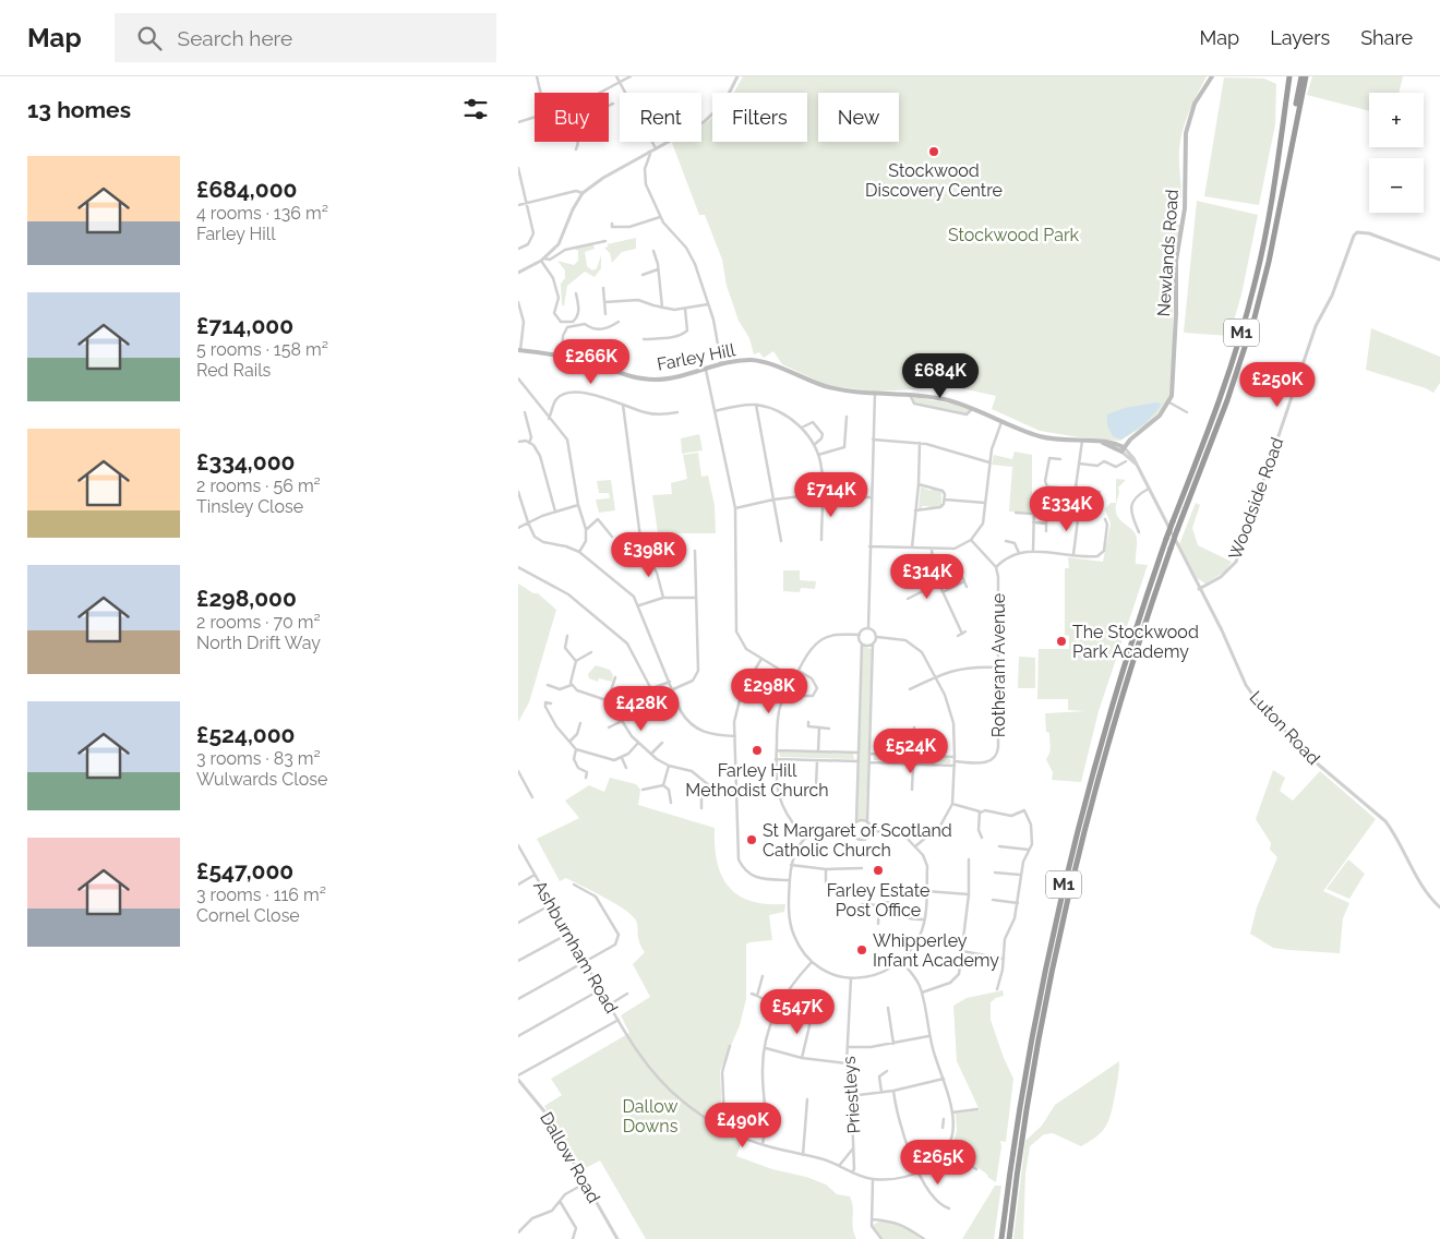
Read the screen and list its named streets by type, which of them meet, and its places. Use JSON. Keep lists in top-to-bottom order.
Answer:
{
  "streets": {
    "highway": ["M1"],
    "main road": ["Newlands Road", "Farley Hill"],
    "street": [
      "Woodside Road",
      "Rotheram Avenue",
      "Luton Road",
      "Ashburnham Road",
      "Priestleys",
      "Dallow Road"
    ]
  },
  "crossings": [
    ["Farley Hill", "Luton Road"],
    ["Woodside Road", "Luton Road"],
    ["Ashburnham Road", "Priestleys"]
  ],
  "parks": ["Stockwood Park", "Dallow Downs"],
  "places": [
    "Stockwood Discovery Centre",
    "The Stockwood Park Academy",
    "Farley Hill Methodist Church",
    "St Margaret of Scotland Catholic Church",
    "Farley Estate Post Office",
    "Whipperley Infant Academy"
  ],
  "page": {
    "header": "Map",
    "search": "Search here",
    "nav": ["Map", "Layers", "Share"],
    "heading": "13 homes",
    "map_buttons": ["+", "−"],
    "chip": [
      "Buy",
      "Rent",
      "Filters",
      "New"
    ],
    "list": [
      {
        "name": "£684,000",
        "note": "4 rooms · 136 m² · Farley Hill"
      },
      {
        "name": "£714,000",
        "note": "5 rooms · 158 m² · Red Rails"
      },
      {
        "name": "£334,000",
        "note": "2 rooms · 56 m² · Tinsley Close"
      },
      {
        "name": "£298,000",
        "note": "2 rooms · 70 m² · North Drift Way"
      },
      {
        "name": "£524,000",
        "note": "3 rooms · 83 m² · Wulwards Close"
      },
      {
        "name": "£547,000",
        "note": "3 rooms · 116 m² · Cornel Close"
      }
    ],
    "price": [
      "£266K",
      "£684K",
      "£250K",
      "£714K",
      "£334K",
      "£398K",
      "£314K",
      "£298K",
      "£428K",
      "£524K",
      "£547K",
      "£490K",
      "£265K"
    ]
  }
}
